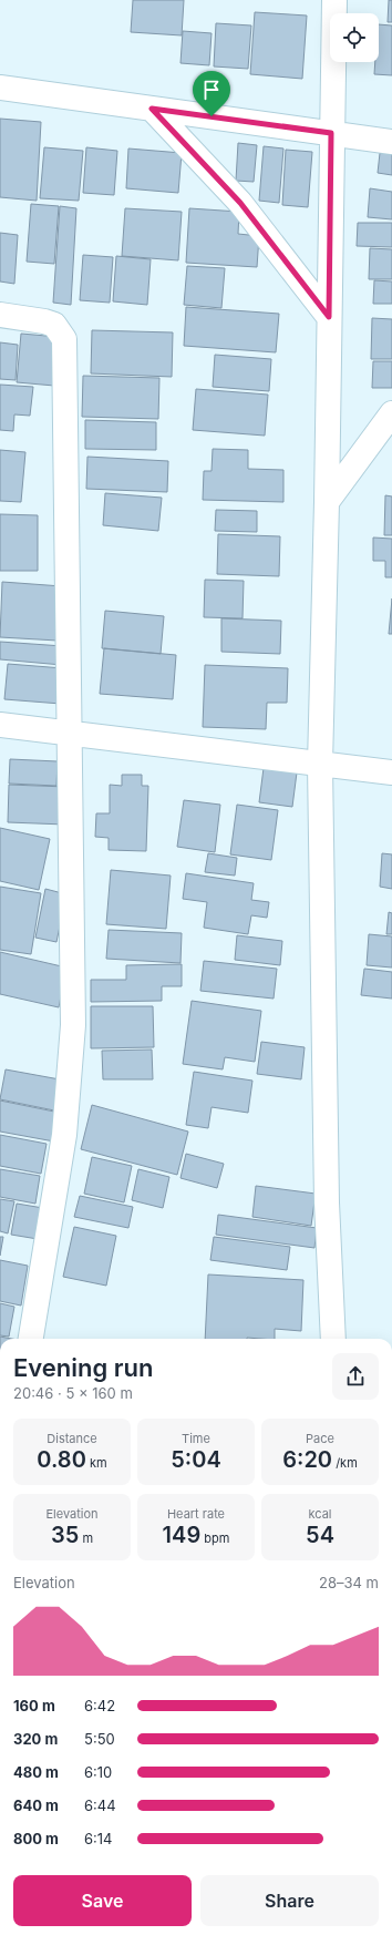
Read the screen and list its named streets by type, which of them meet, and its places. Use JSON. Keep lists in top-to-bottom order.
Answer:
{
  "page": {
    "heading": ["Evening run", "20:46 · 5 × 160 m"],
    "stats": [
      ["Distance", "0.80 km"],
      ["Time", "5:04"],
      ["Pace", "6:20 /km"],
      ["Elevation", "35 m"],
      ["Heart rate", "149 bpm"],
      ["kcal", "54"]
    ],
    "chart": ["Elevation", "28–34 m"],
    "list": [
      {
        "name": "160 m",
        "note": "6:42"
      },
      {
        "name": "320 m",
        "note": "5:50"
      },
      {
        "name": "480 m",
        "note": "6:10"
      },
      {
        "name": "640 m",
        "note": "6:44"
      },
      {
        "name": "800 m",
        "note": "6:14"
      }
    ],
    "buttons": ["Save", "Share"]
  }
}
